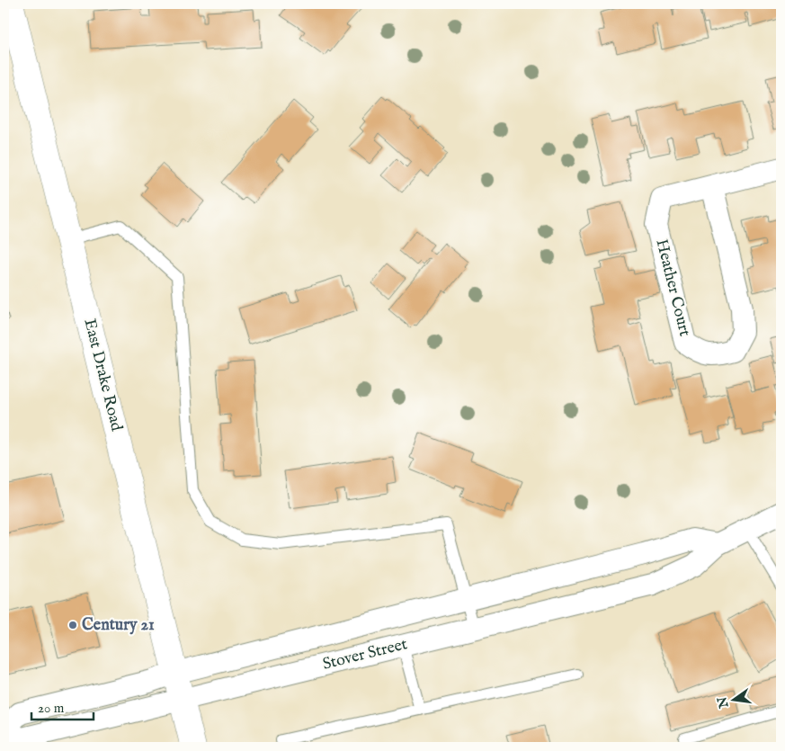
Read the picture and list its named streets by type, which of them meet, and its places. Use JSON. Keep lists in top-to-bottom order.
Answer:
{
  "streets": {
    "main road": ["East Drake Road"],
    "street": ["Heather Court", "Stover Street"]
  },
  "crossings": [
    ["East Drake Road", "Stover Street"]
  ],
  "places": ["Century 21"],
  "scale_bar": "20 m",
  "north": "left"
}
